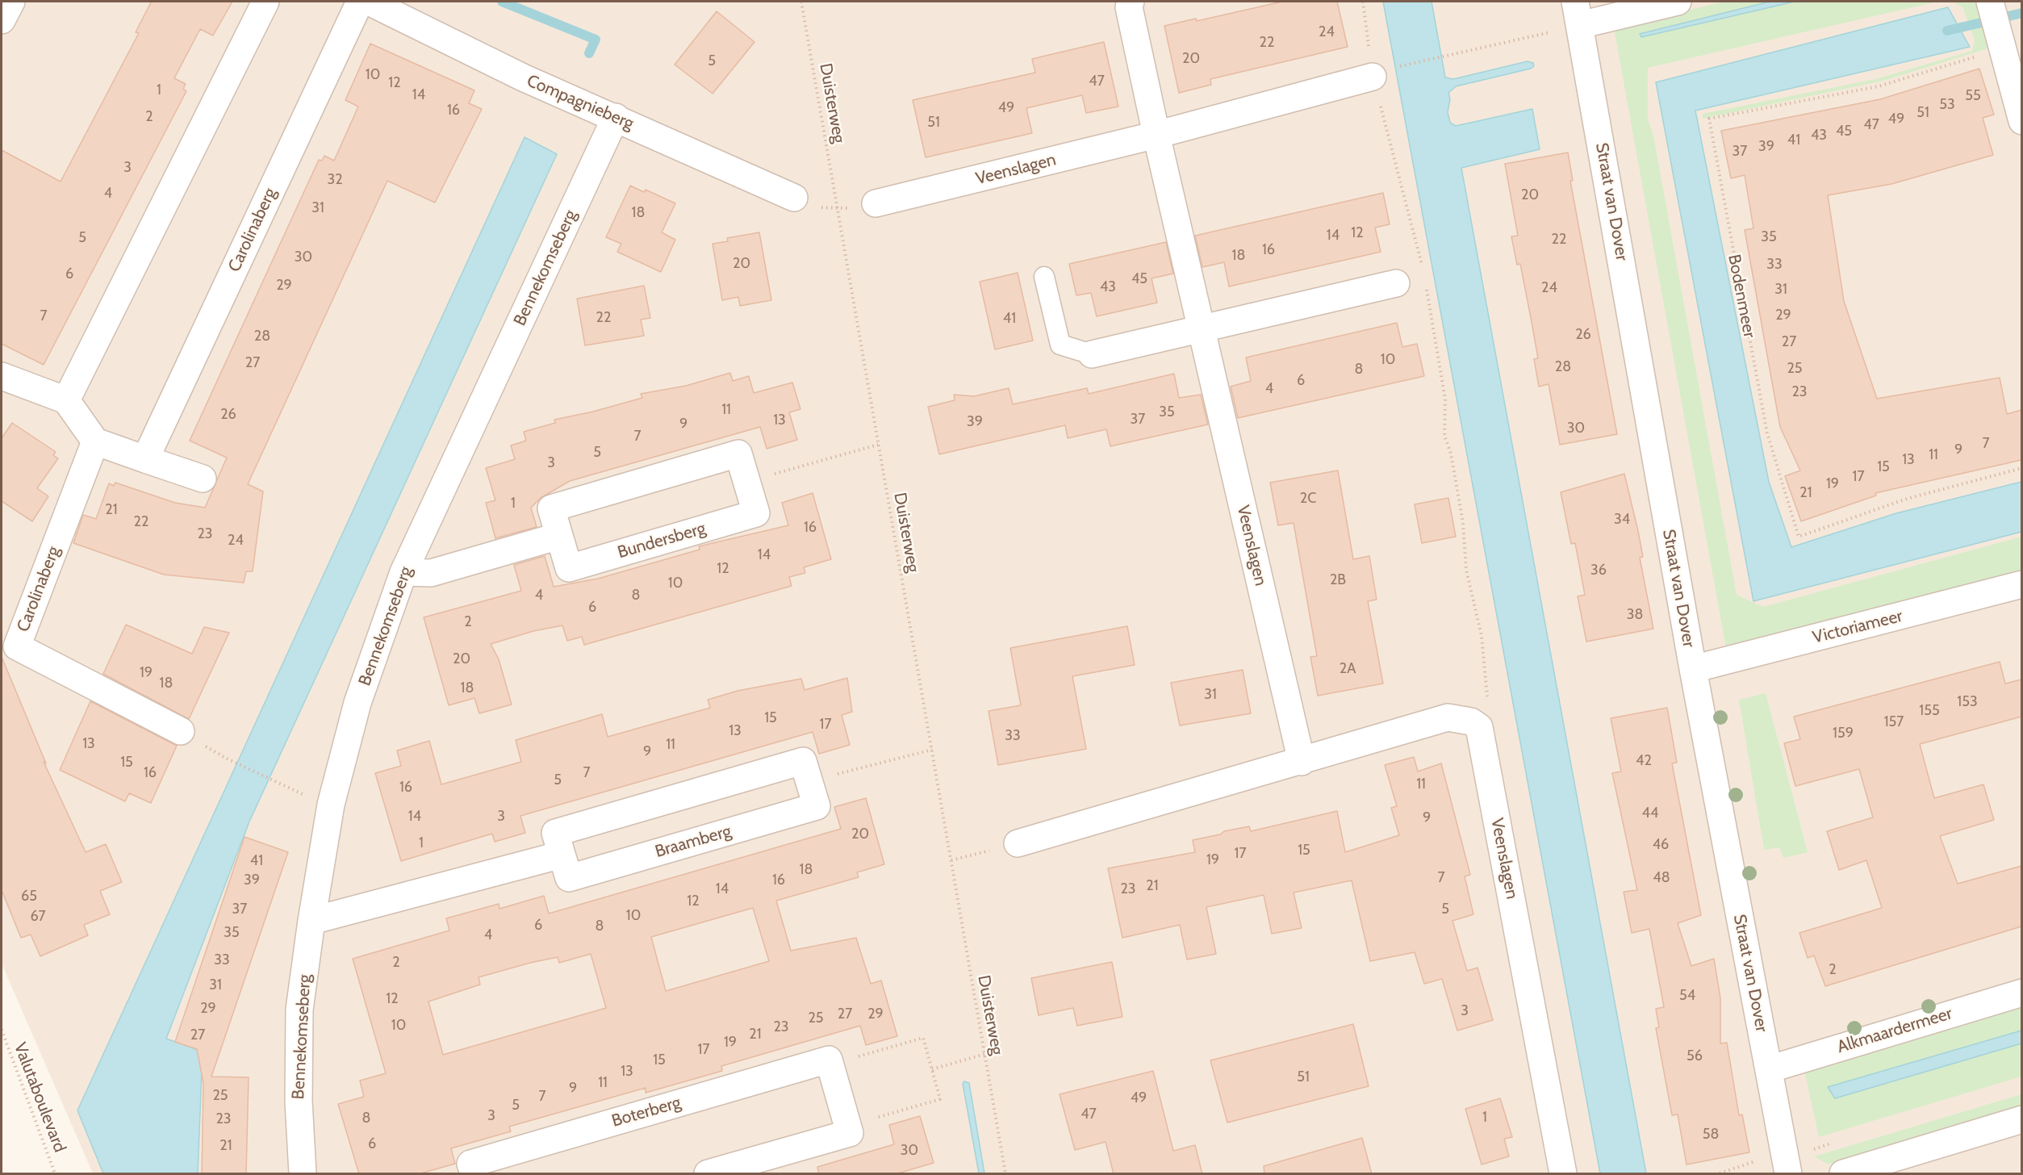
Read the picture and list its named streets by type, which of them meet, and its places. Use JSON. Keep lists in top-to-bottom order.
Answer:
{
  "streets": {
    "street": [
      "Compagnieberg",
      "Veenslagen",
      "Straat van Dover",
      "Carolinaberg",
      "Bennekomseberg",
      "Bundersberg",
      "Victoriameer",
      "Braamberg",
      "Alkmaardermeer",
      "Boterberg"
    ],
    "path": ["Duisterweg", "Bodenmeer", "Valutaboulevard"]
  },
  "crossings": [
    ["Compagnieberg", "Bennekomseberg"],
    ["Straat van Dover", "Victoriameer"],
    ["Straat van Dover", "Alkmaardermeer"]
  ],
  "house_numbers": [
    "24",
    "22",
    "20",
    "5",
    "10",
    "47",
    "12",
    "1",
    "14",
    "55",
    "53",
    "49",
    "16",
    "51",
    "2",
    "49",
    "51",
    "47",
    "45",
    "43",
    "41",
    "39",
    "37",
    "3",
    "32",
    "4",
    "20",
    "31",
    "18",
    "12",
    "14",
    "35",
    "5",
    "22",
    "16",
    "18",
    "30",
    "20",
    "33",
    "6",
    "45",
    "29",
    "43",
    "24",
    "31",
    "29",
    "7",
    "22",
    "41",
    "26",
    "28",
    "27",
    "10",
    "27",
    "28",
    "25",
    "8",
    "6",
    "4",
    "23",
    "11",
    "35",
    "26",
    "37",
    "13",
    "39",
    "9",
    "30",
    "7",
    "7",
    "9",
    "5",
    "11",
    "13",
    "3",
    "15",
    "17",
    "19",
    "21",
    "2C",
    "1",
    "21",
    "34",
    "22",
    "16",
    "23",
    "24",
    "14",
    "12",
    "36",
    "2B",
    "10",
    "4",
    "8",
    "6",
    "38",
    "2",
    "20",
    "2A",
    "19",
    "18",
    "18",
    "31",
    "153",
    "155",
    "15",
    "157",
    "17",
    "13",
    "159",
    "33",
    "13",
    "11",
    "9",
    "42",
    "15",
    "16",
    "7",
    "5",
    "11",
    "16",
    "44",
    "14",
    "3",
    "9",
    "20",
    "1",
    "46",
    "15",
    "17",
    "19",
    "41",
    "18",
    "7",
    "48",
    "39",
    "16",
    "21",
    "14",
    "23",
    "65",
    "12",
    "37",
    "5",
    "10",
    "67",
    "6",
    "8",
    "35",
    "4",
    "33",
    "2",
    "2",
    "31",
    "54",
    "12",
    "29",
    "3",
    "27",
    "29",
    "25",
    "10",
    "23",
    "21",
    "27",
    "19",
    "17",
    "56",
    "15",
    "13",
    "51",
    "11",
    "9",
    "25",
    "7",
    "49",
    "5",
    "47",
    "3",
    "1",
    "8",
    "23",
    "58",
    "6",
    "21",
    "30"
  ]
}
